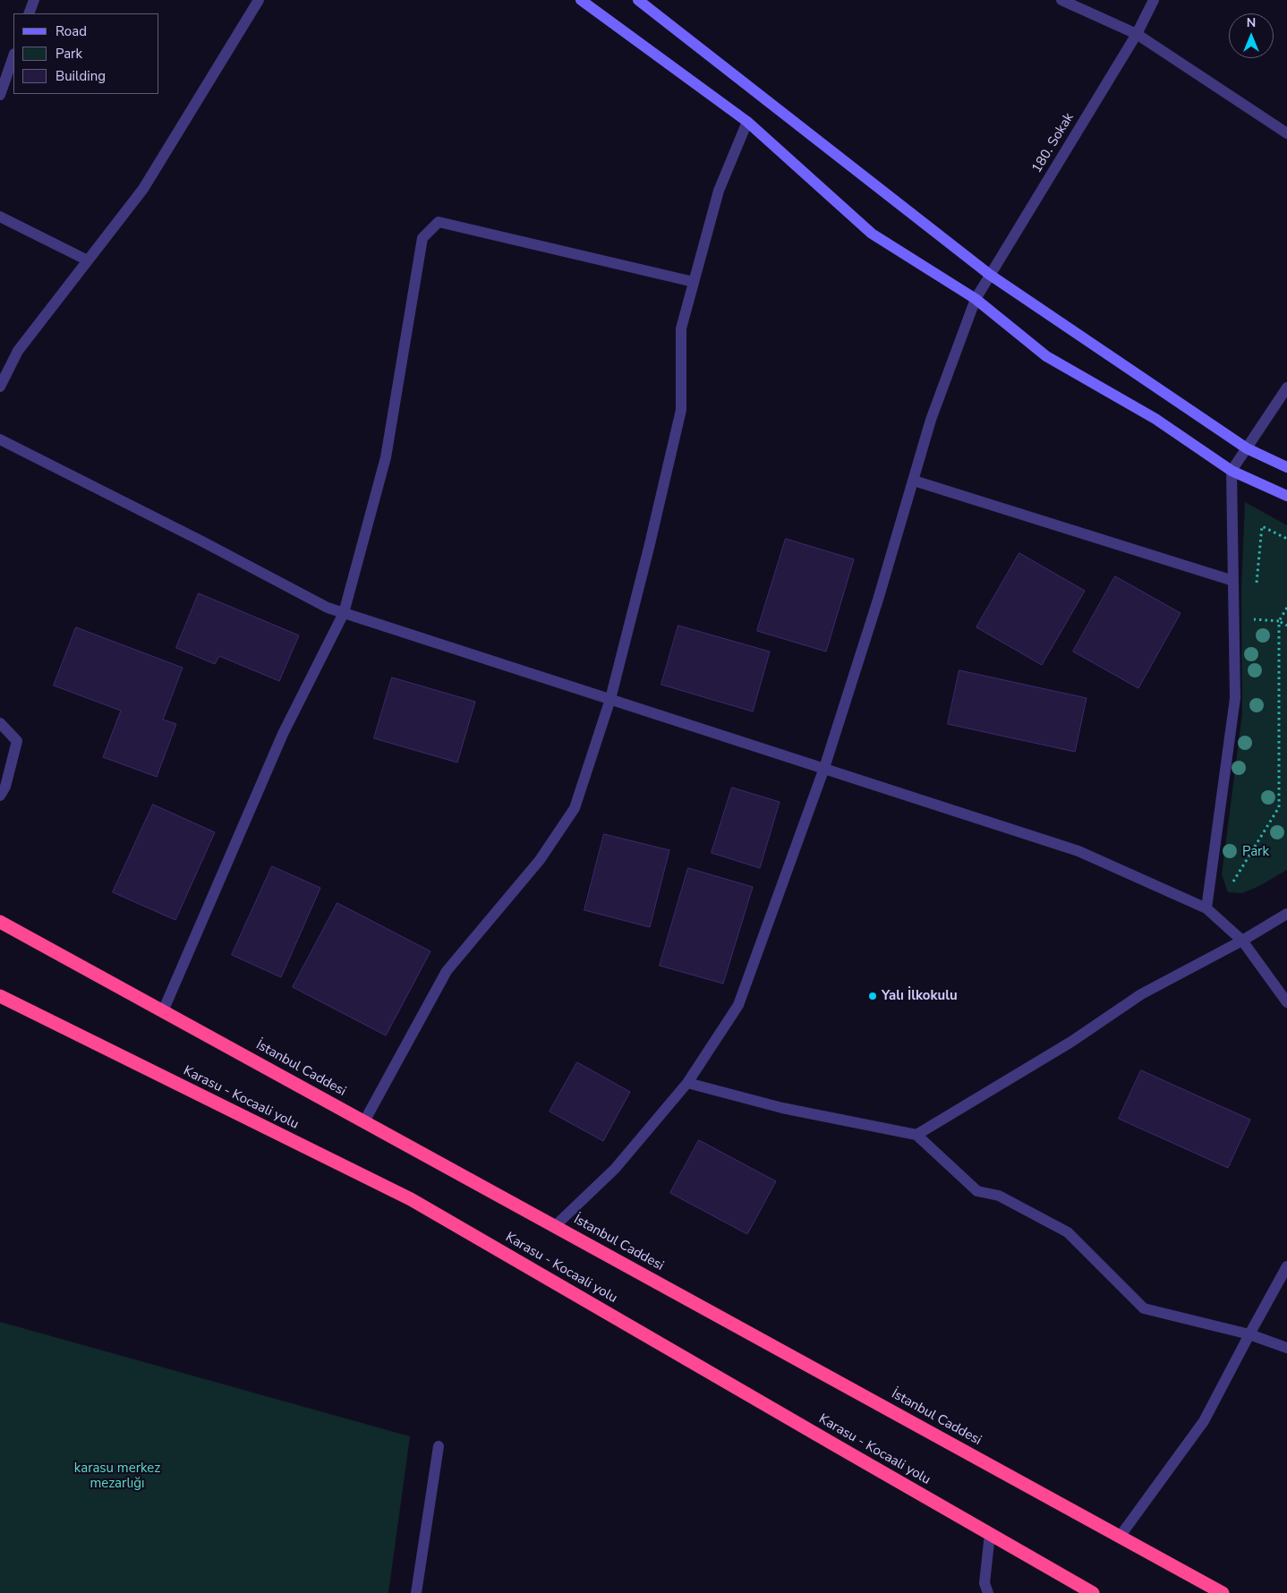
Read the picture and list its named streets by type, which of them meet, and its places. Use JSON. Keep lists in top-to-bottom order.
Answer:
{
  "streets": {
    "highway": ["İstanbul Caddesi", "Karasu - Kocaali yolu"],
    "street": ["180. Sokak"]
  },
  "crossings": [
    ["180. Sokak", "İstanbul Caddesi"]
  ],
  "parks": ["Park", "karasu merkez mezarlığı"],
  "places": ["Yalı İlkokulu"],
  "legend": ["Road", "Park", "Building"],
  "north": "top"
}
